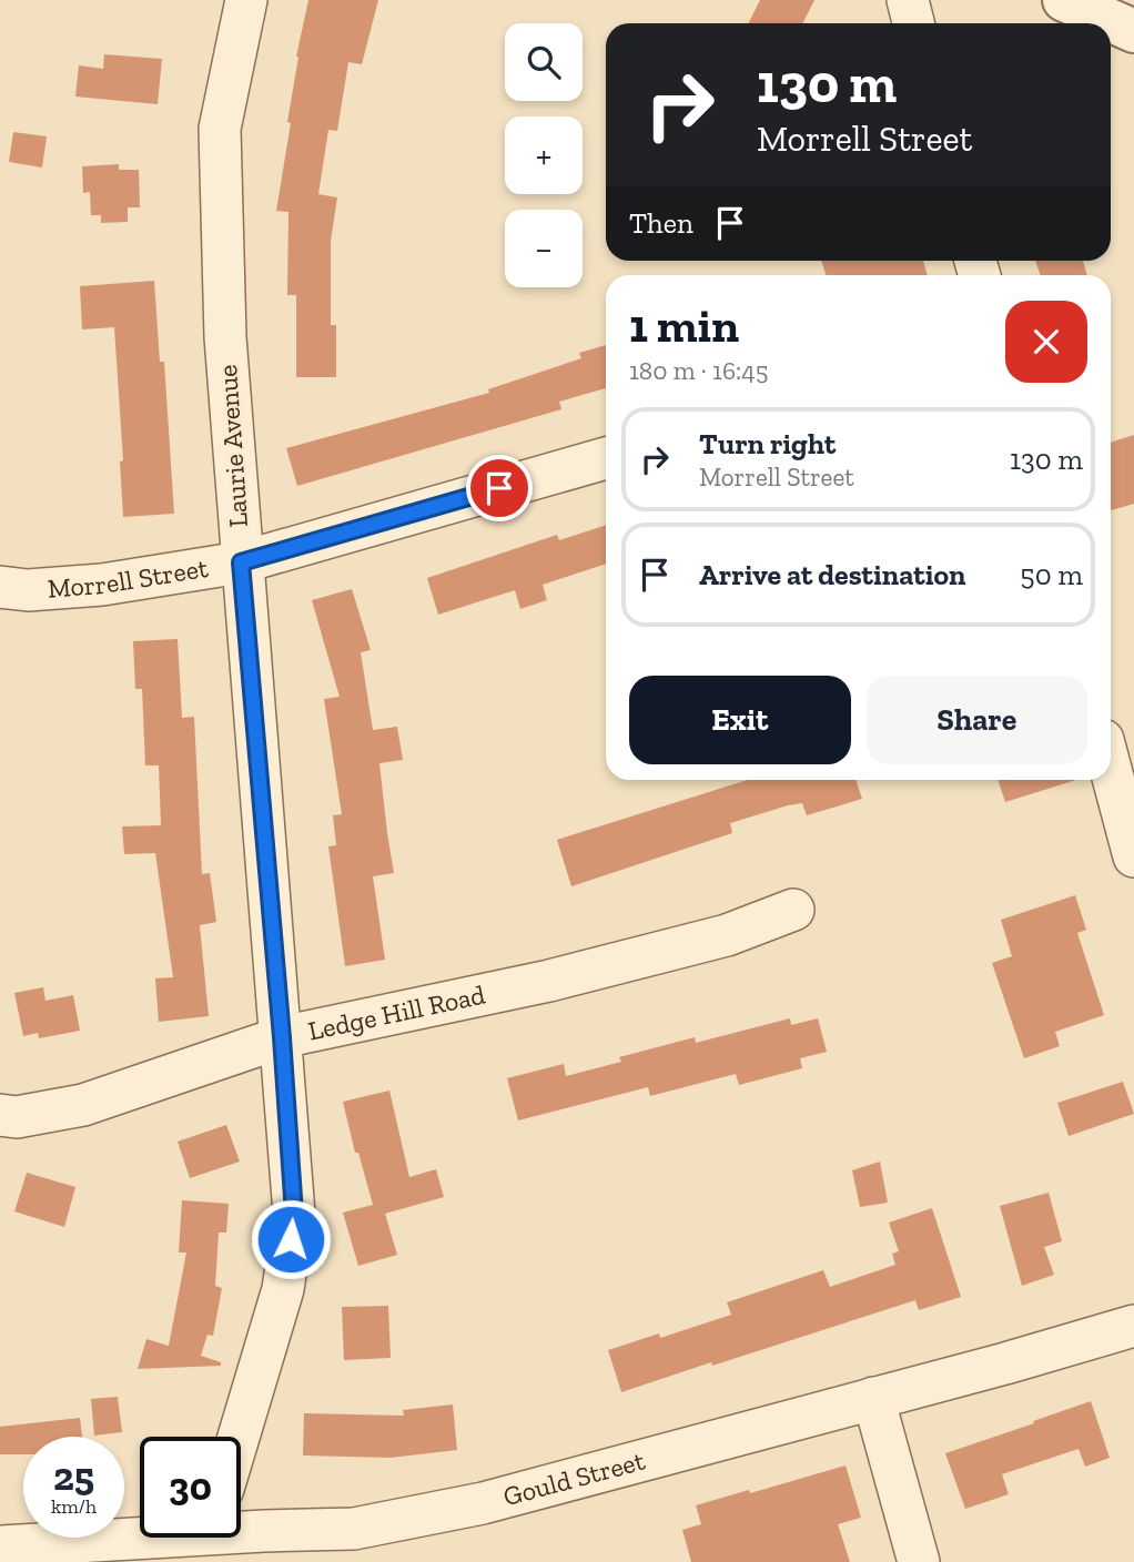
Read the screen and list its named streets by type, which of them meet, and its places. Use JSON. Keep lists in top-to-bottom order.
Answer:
{
  "streets": {
    "street": [
      "Laurie Avenue",
      "Morrell Street",
      "Ledge Hill Road",
      "Gould Street"
    ]
  },
  "crossings": [
    ["Laurie Avenue", "Morrell Street"],
    ["Laurie Avenue", "Ledge Hill Road"]
  ],
  "page": {
    "map_buttons": ["+", "−"],
    "turn": ["130 m", "Morrell Street"],
    "then": "Then",
    "heading": ["1 min", "180 m · 16:45"],
    "list": [
      {
        "name": "Turn right",
        "note": "Morrell Street",
        "value": "130 m"
      },
      {
        "name": "Arrive at destination",
        "value": "50 m"
      }
    ],
    "buttons": ["Exit", "Share"],
    "speed": "25 km/h",
    "limit": "30"
  }
}
